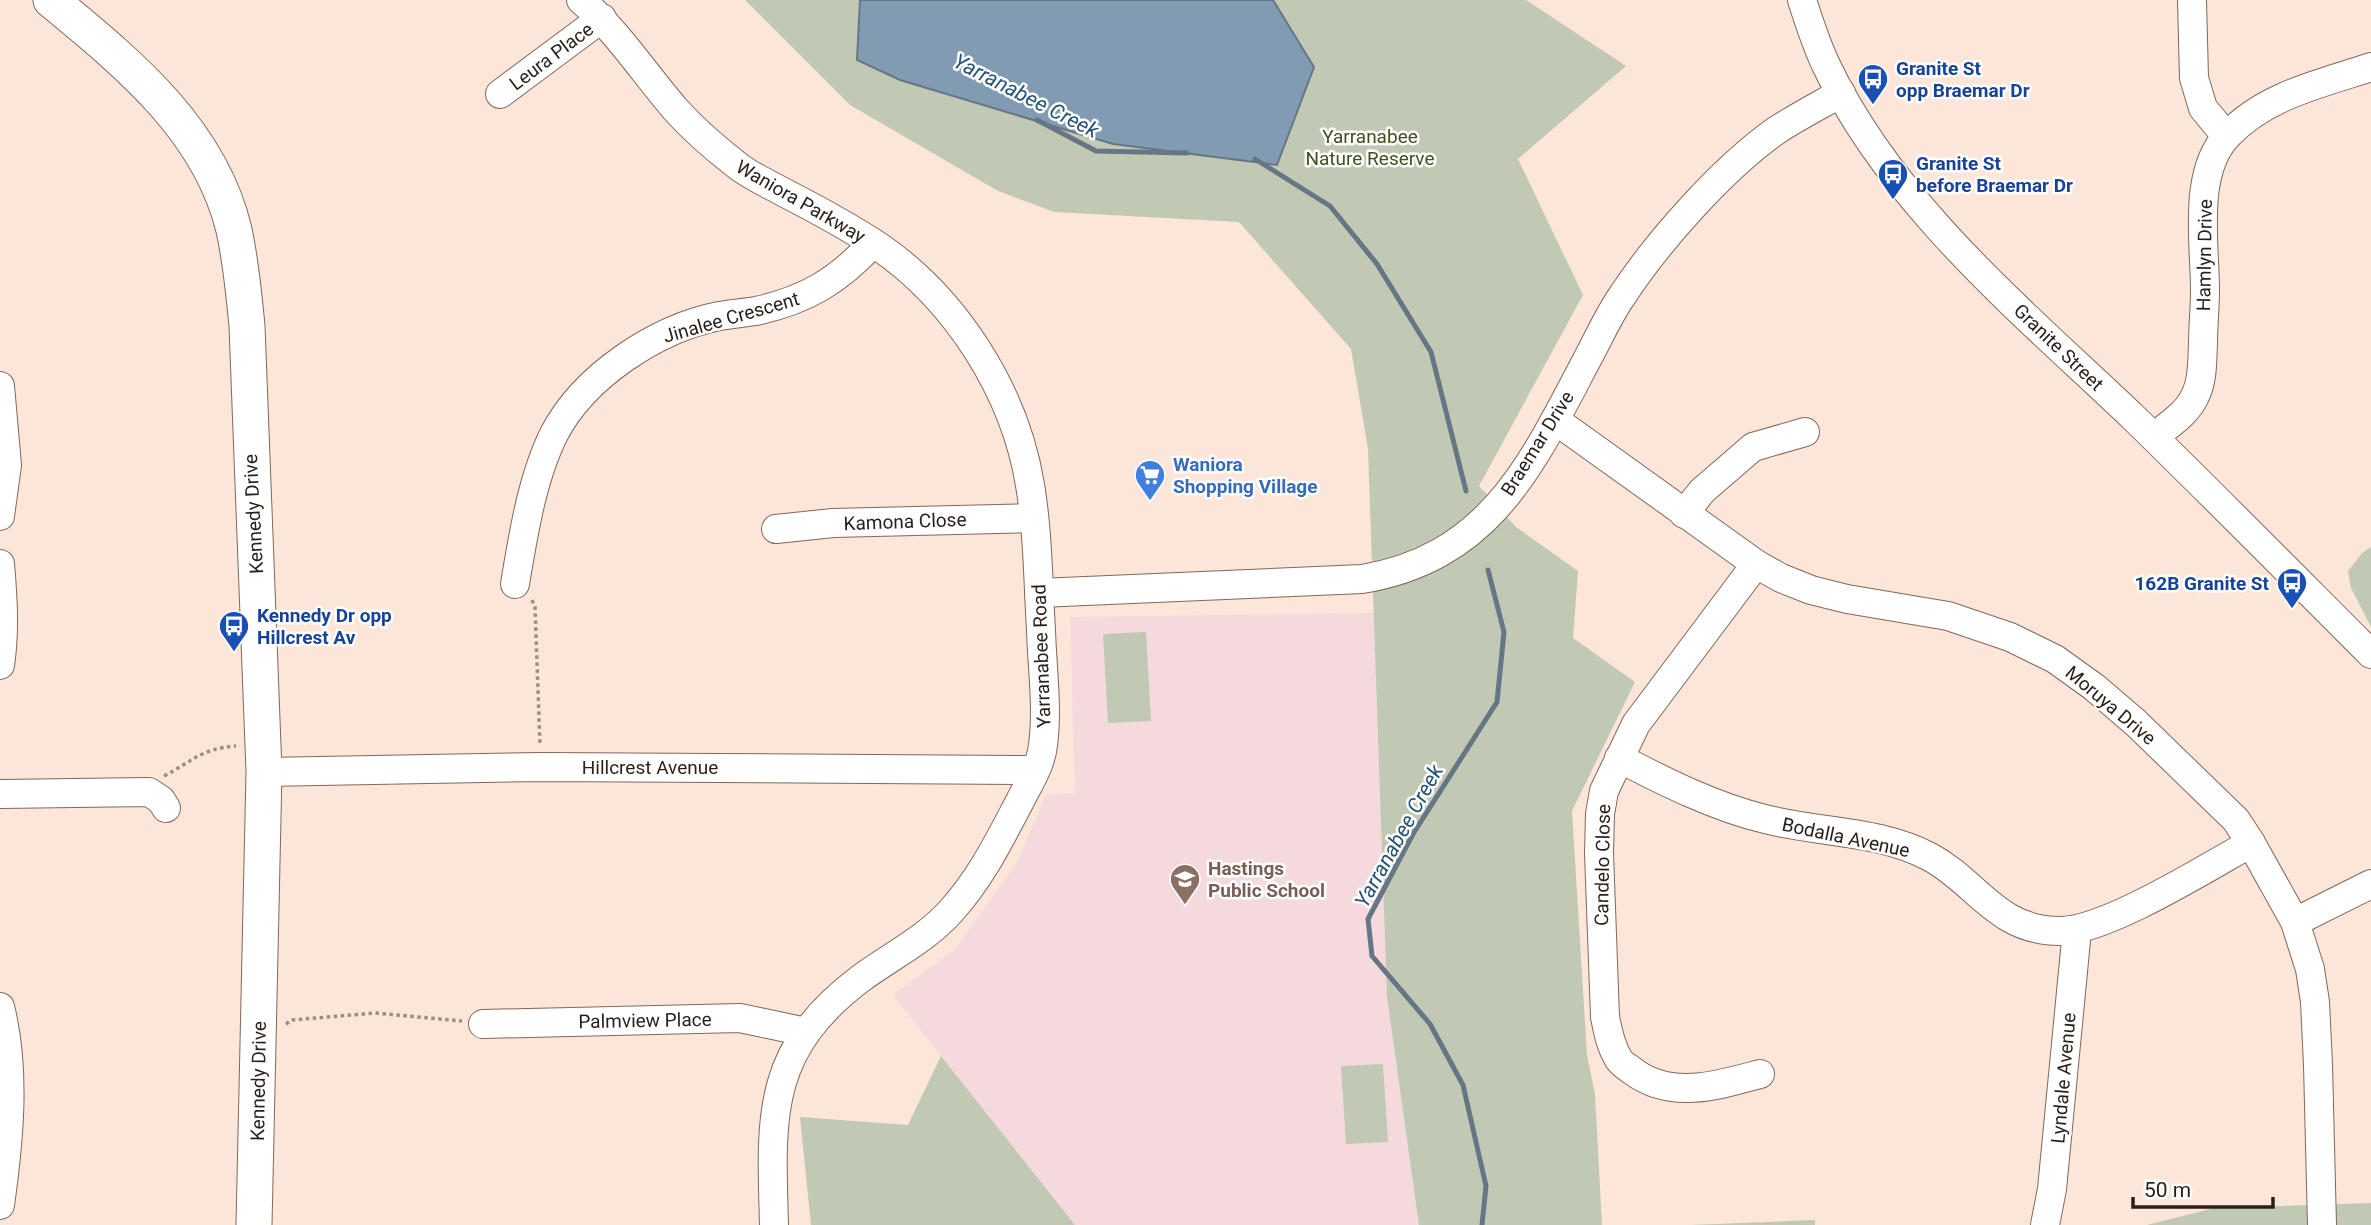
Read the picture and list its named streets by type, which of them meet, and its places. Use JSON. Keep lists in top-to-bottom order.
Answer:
{
  "streets": {
    "main road": ["Kennedy Drive"],
    "street": [
      "Leura Place",
      "Waniora Parkway",
      "Hamlyn Drive",
      "Jinalee Crescent",
      "Granite Street",
      "Braemar Drive",
      "Kamona Close",
      "Yarranabee Road",
      "Moruya Drive",
      "Hillcrest Avenue",
      "Bodalla Avenue",
      "Candelo Close",
      "Palmview Place",
      "Lyndale Avenue"
    ]
  },
  "crossings": [
    ["Leura Place", "Waniora Parkway"],
    ["Waniora Parkway", "Jinalee Crescent"],
    ["Waniora Parkway", "Yarranabee Road"],
    ["Hamlyn Drive", "Granite Street"],
    ["Granite Street", "Braemar Drive"],
    ["Braemar Drive", "Yarranabee Road"],
    ["Braemar Drive", "Moruya Drive"],
    ["Kennedy Drive", "Hillcrest Avenue"],
    ["Kamona Close", "Yarranabee Road"],
    ["Yarranabee Road", "Hillcrest Avenue"],
    ["Yarranabee Road", "Palmview Place"],
    ["Moruya Drive", "Bodalla Avenue"],
    ["Moruya Drive", "Candelo Close"],
    ["Bodalla Avenue", "Candelo Close"],
    ["Bodalla Avenue", "Lyndale Avenue"]
  ],
  "water": ["Yarranabee Creek"],
  "parks": ["Yarranabee Nature Reserve"],
  "places": {
    "bus stop": [
      "Granite St opp Braemar Dr",
      "Granite St before Braemar Dr",
      "162B Granite St",
      "Kennedy Dr opp Hillcrest Av"
    ],
    "supermarket": ["Waniora Shopping Village"],
    "school or university": ["Hastings Public School"]
  },
  "scale_bar": "50 m"
}
